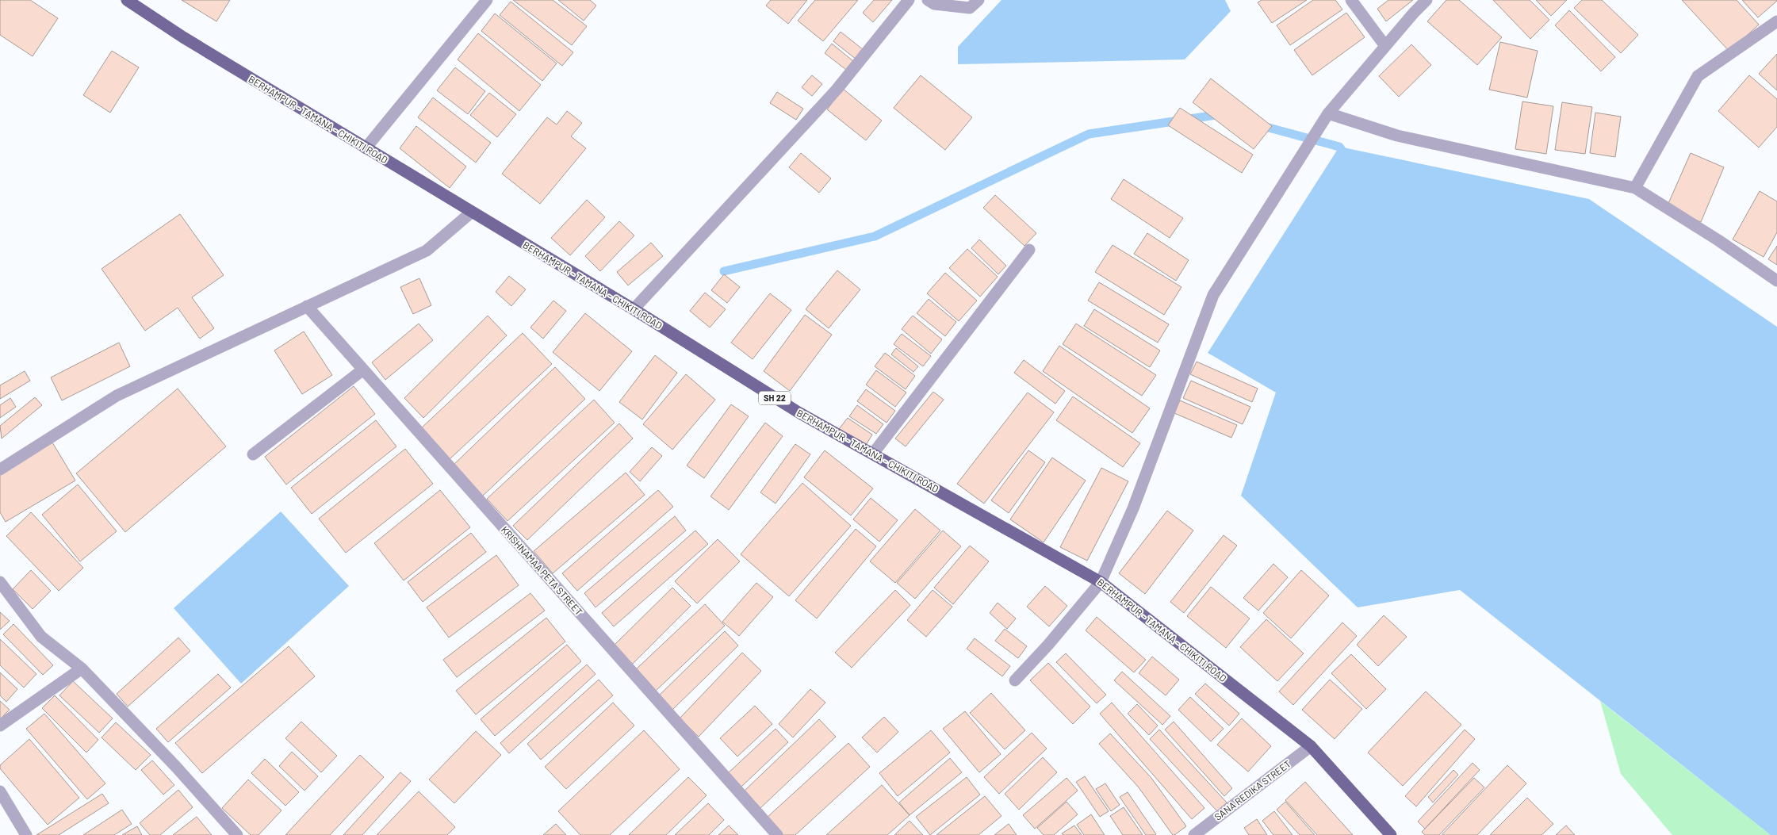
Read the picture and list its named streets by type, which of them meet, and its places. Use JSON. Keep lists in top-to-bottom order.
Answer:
{
  "streets": {
    "main road": ["BERHAMPUR - TAMANA - CHIKITI ROAD", "SH 22"],
    "street": ["KRISHNAMAA PETA STREET", "SANA REDIKA STREET"]
  },
  "crossings": [
    ["BERHAMPUR - TAMANA - CHIKITI ROAD", "SANA REDIKA STREET"]
  ]
}
